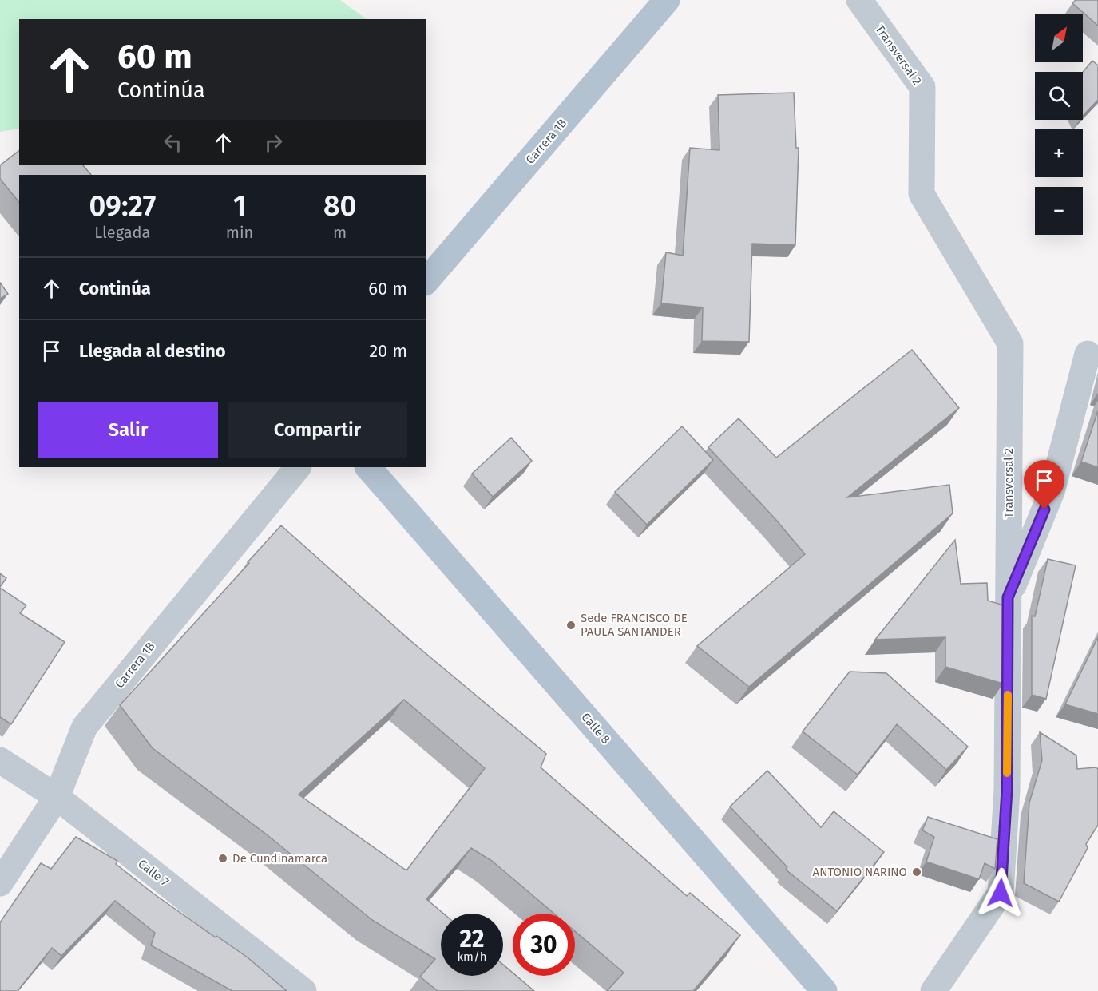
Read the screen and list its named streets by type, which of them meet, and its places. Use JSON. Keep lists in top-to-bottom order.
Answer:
{
  "streets": {
    "main road": ["Carrera 1B", "Calle 8"],
    "street": ["Transversal 2", "Calle 7"]
  },
  "crossings": [
    ["Carrera 1B", "Calle 7"]
  ],
  "places": ["Sede FRANCISCO DE PAULA SANTANDER", "De Cundinamarca", "ANTONIO NARIÑO"],
  "north": "top right",
  "page": {
    "map_buttons": ["+", "−"],
    "turn": ["60 m", "Continúa"],
    "eta": [
      "09:27",
      "Llegada",
      "1",
      "min",
      "80",
      "m"
    ],
    "list": [
      {
        "name": "Continúa",
        "value": "60 m"
      },
      {
        "name": "Llegada al destino",
        "value": "20 m"
      }
    ],
    "buttons": ["Salir", "Compartir"],
    "speed": "22 km/h",
    "limit": "30"
  }
}
